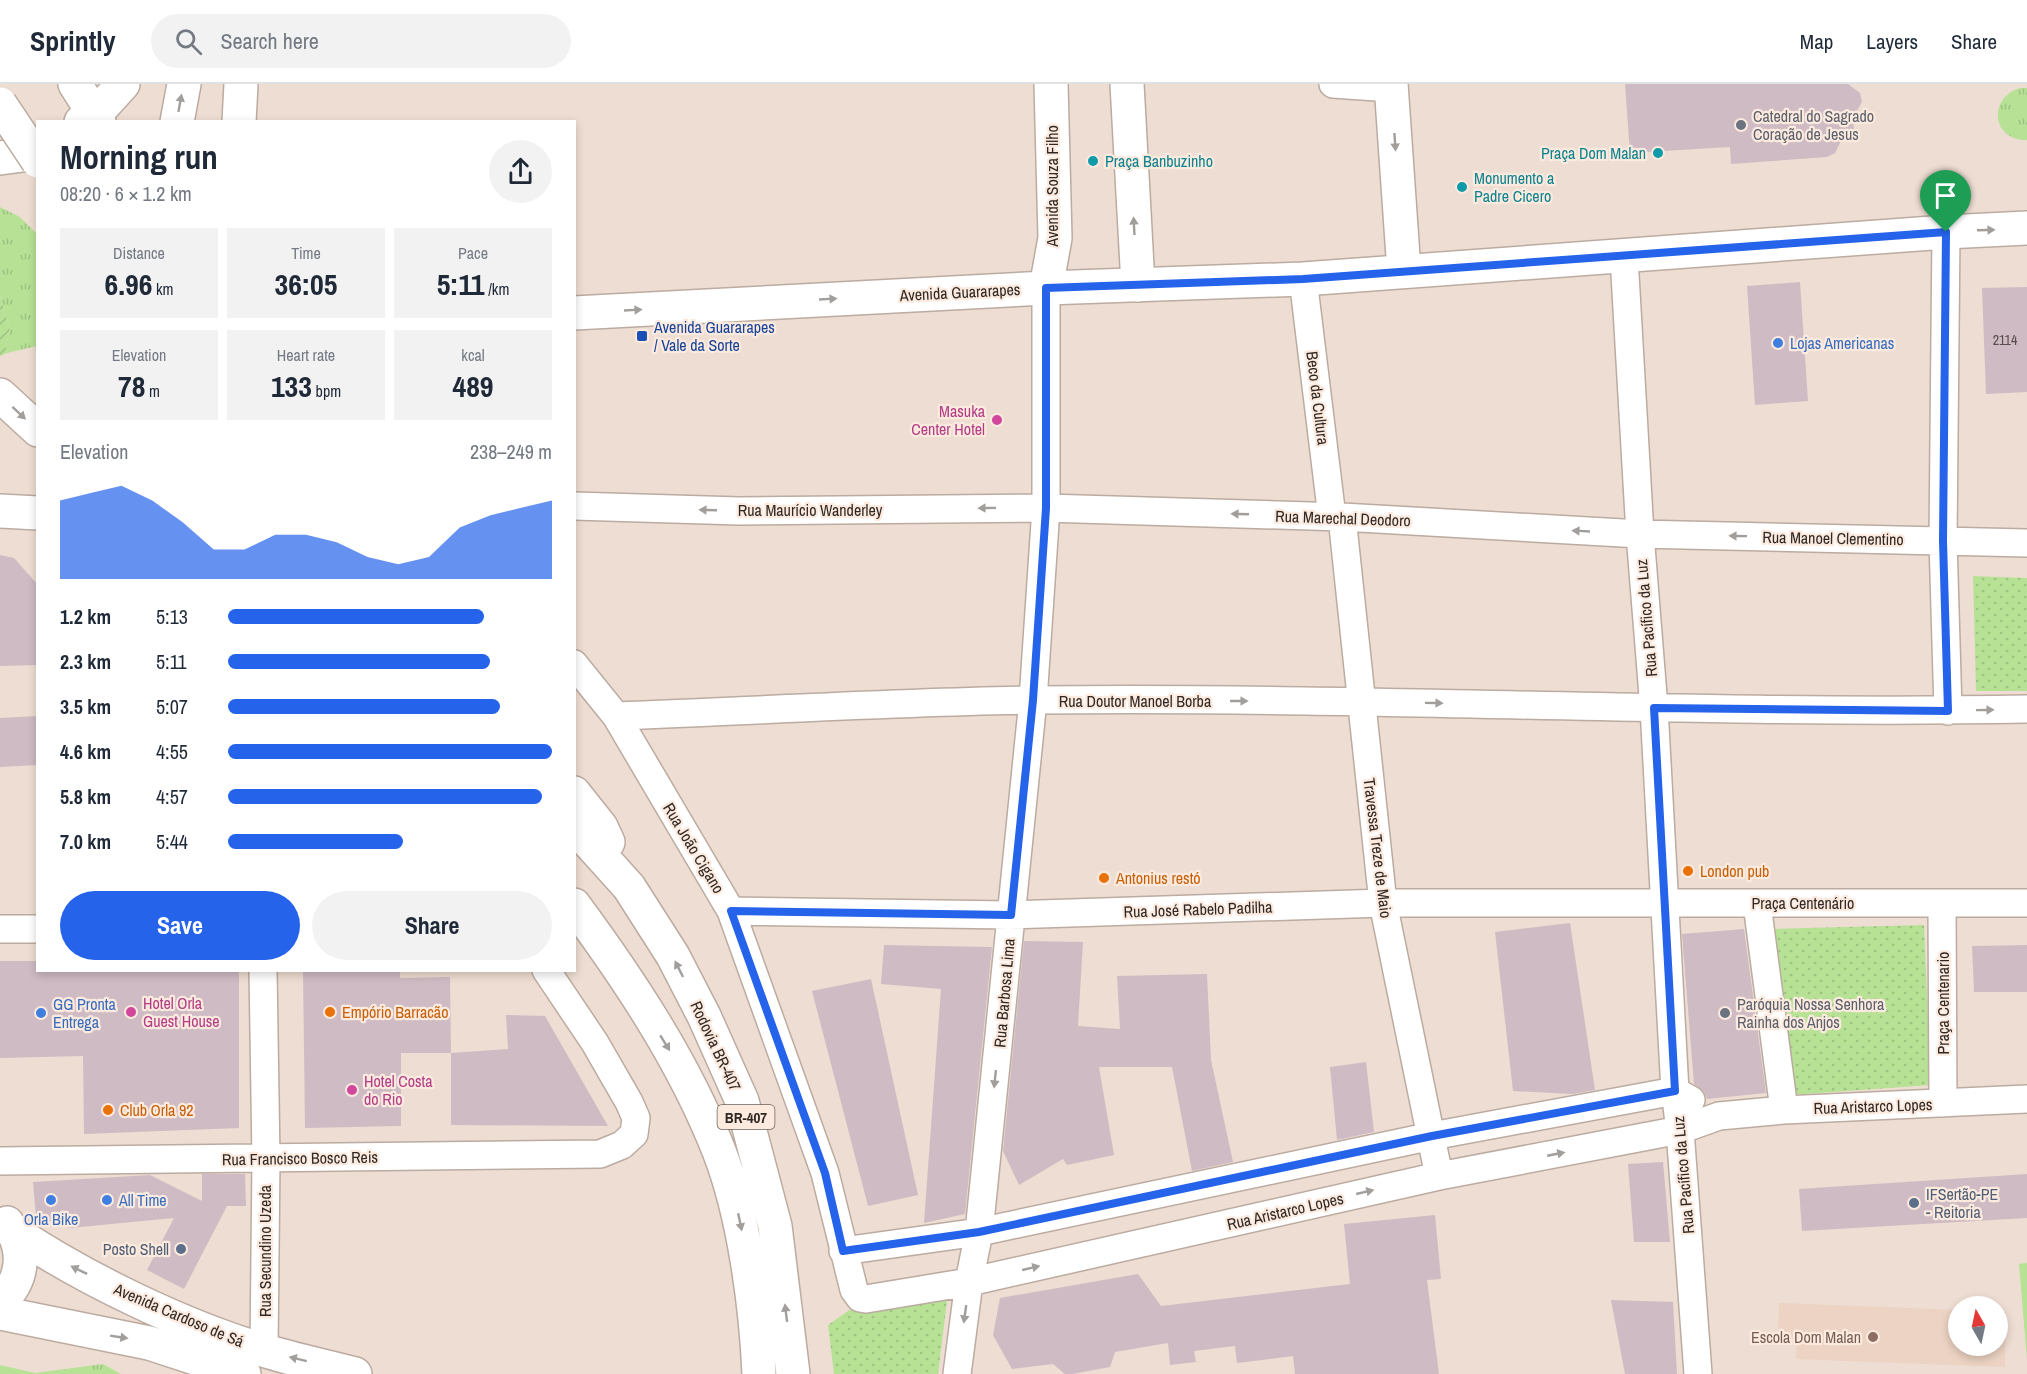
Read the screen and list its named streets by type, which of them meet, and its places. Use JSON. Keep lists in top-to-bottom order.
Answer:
{
  "streets": {
    "main road": [
      "Avenida Souza Filho",
      "Avenida Guararapes",
      "Rodovia BR-407",
      "BR-407",
      "Avenida Cardoso de Sá"
    ],
    "street": [
      "Beco da Cultura",
      "Rua Maurício Wanderley",
      "Rua Marechal Deodoro",
      "Rua Manoel Clementino",
      "Rua Pacífico da Luz",
      "Rua Doutor Manoel Borba",
      "Rua João Cigano",
      "Travessa Treze de Maio",
      "Praça Centenário",
      "Rua José Rabelo Padilha",
      "Rua Barbosa Lima",
      "Praça Centenario",
      "Rua Aristarco Lopes",
      "Rua Francisco Bosco Reis",
      "Rua Secundino Uzeda"
    ]
  },
  "crossings": [
    ["Avenida Souza Filho", "Avenida Guararapes"],
    ["Avenida Souza Filho", "Rua Barbosa Lima"],
    ["Avenida Guararapes", "Beco da Cultura"],
    ["Avenida Guararapes", "Rua Pacífico da Luz"],
    ["Avenida Guararapes", "Rua Barbosa Lima"],
    ["Beco da Cultura", "Rua Marechal Deodoro"],
    ["Beco da Cultura", "Travessa Treze de Maio"],
    ["Rua Maurício Wanderley", "Rua Marechal Deodoro"],
    ["Rua Maurício Wanderley", "Rua Barbosa Lima"],
    ["Rua Marechal Deodoro", "Rua Manoel Clementino"],
    ["Rua Marechal Deodoro", "Rua Pacífico da Luz"],
    ["Rua Marechal Deodoro", "Travessa Treze de Maio"],
    ["Rua Marechal Deodoro", "Rua Barbosa Lima"],
    ["Rua Manoel Clementino", "Rua Pacífico da Luz"],
    ["Rua Pacífico da Luz", "Rua Doutor Manoel Borba"],
    ["Rua Pacífico da Luz", "Praça Centenário"],
    ["Rua Pacífico da Luz", "Rua José Rabelo Padilha"],
    ["Rua Pacífico da Luz", "Rua Aristarco Lopes"],
    ["Rua Doutor Manoel Borba", "Rua João Cigano"],
    ["Rua Doutor Manoel Borba", "Travessa Treze de Maio"],
    ["Rua Doutor Manoel Borba", "Rua Barbosa Lima"],
    ["Rua João Cigano", "Rua José Rabelo Padilha"],
    ["Rua João Cigano", "Rua Aristarco Lopes"],
    ["Travessa Treze de Maio", "Rua José Rabelo Padilha"],
    ["Travessa Treze de Maio", "Rua Aristarco Lopes"],
    ["Praça Centenário", "Rua José Rabelo Padilha"],
    ["Praça Centenário", "Praça Centenario"],
    ["Rua José Rabelo Padilha", "Rua Barbosa Lima"],
    ["Rua Barbosa Lima", "Rua Aristarco Lopes"],
    ["Praça Centenario", "Rua Aristarco Lopes"],
    ["Rua Francisco Bosco Reis", "Rua Secundino Uzeda"],
    ["Rua Secundino Uzeda", "Avenida Cardoso de Sá"]
  ],
  "one_way": [
    "Avenida Guararapes",
    "Rua Maurício Wanderley",
    "Rua Marechal Deodoro",
    "Rua Manoel Clementino",
    "Rua Doutor Manoel Borba",
    "Rua Barbosa Lima"
  ],
  "places": {
    "other": [
      "Catedral do Sagrado Coração de Jesus",
      "Praça Dom Malan",
      "Praça Banbuzinho",
      "Monumento a Padre Cicero",
      "Lojas Americanas",
      "Masuka Center Hotel",
      "London pub",
      "Antonius restó",
      "Hotel Orla Guest House",
      "Empório Barracão",
      "GG Pronta Entrega",
      "Paróquia Nossa Senhora Rainha dos Anjos",
      "Hotel Costa do Rio",
      "Club Orla 92",
      "Orla Bike",
      "All Time",
      "IFSertão-PE - Reitoria",
      "Posto Shell",
      "Escola Dom Malan"
    ],
    "transit": ["Avenida Guararapes / Vale da Sorte"]
  },
  "house_numbers": ["2114"],
  "north": "top",
  "page": {
    "header": "Sprintly",
    "search": "Search here",
    "nav": ["Map", "Layers", "Share"],
    "heading": ["Morning run", "08:20 · 6 × 1.2 km"],
    "stats": [
      ["Distance", "6.96 km"],
      ["Time", "36:05"],
      ["Pace", "5:11 /km"],
      ["Elevation", "78 m"],
      ["Heart rate", "133 bpm"],
      ["kcal", "489"]
    ],
    "chart": ["Elevation", "238–249 m"],
    "list": [
      {
        "name": "1.2 km",
        "note": "5:13"
      },
      {
        "name": "2.3 km",
        "note": "5:11"
      },
      {
        "name": "3.5 km",
        "note": "5:07"
      },
      {
        "name": "4.6 km",
        "note": "4:55"
      },
      {
        "name": "5.8 km",
        "note": "4:57"
      },
      {
        "name": "7.0 km",
        "note": "5:44"
      }
    ],
    "buttons": ["Save", "Share"]
  }
}
